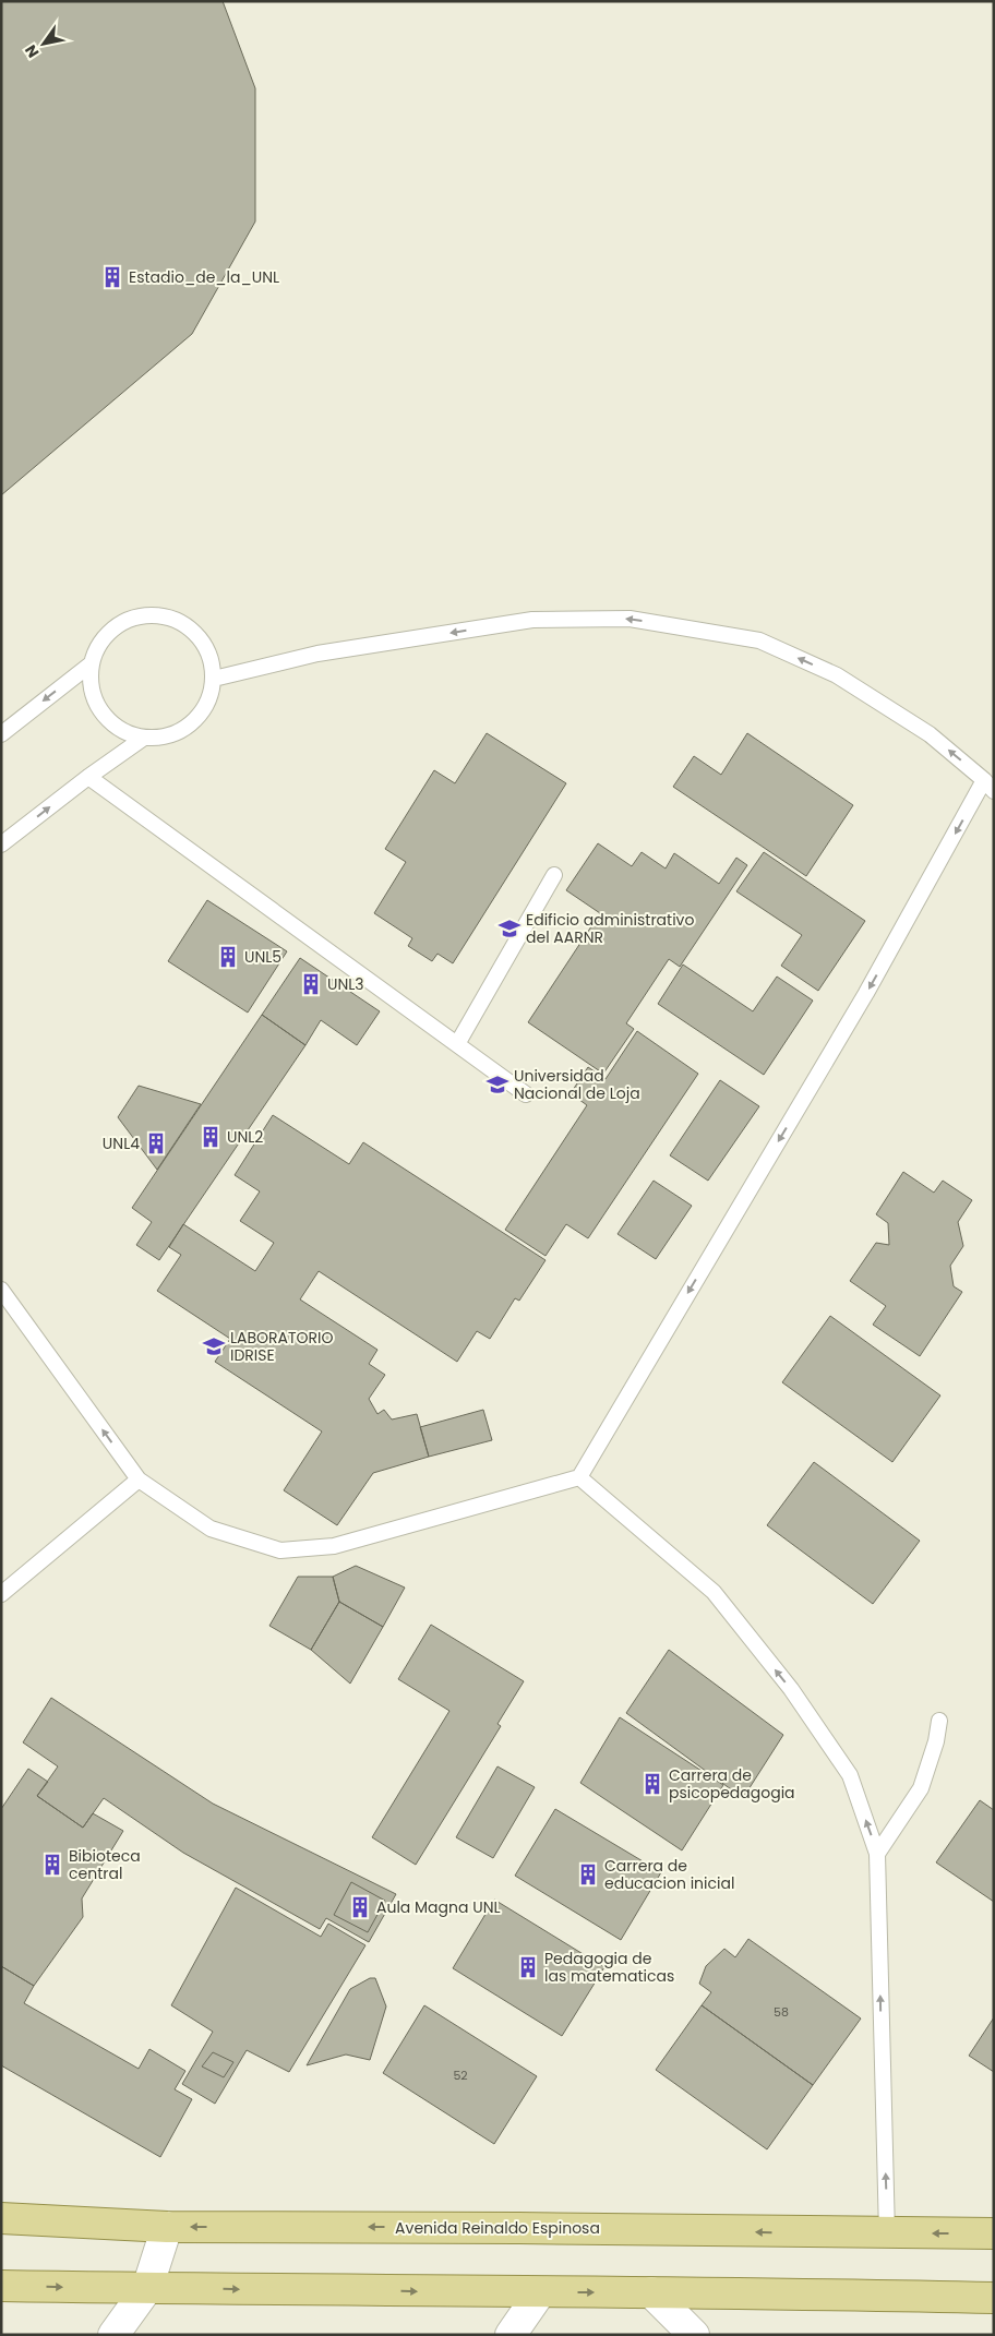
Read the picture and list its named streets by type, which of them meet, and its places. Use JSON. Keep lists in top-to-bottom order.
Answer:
{
  "streets": {
    "main road": ["Avenida Reinaldo Espinosa"]
  },
  "places": {
    "building": [
      "Estadio_de_la_UNL",
      "UNL5",
      "UNL3",
      "UNL2",
      "UNL4",
      "Carrera de psicopedagogia",
      "Bibioteca central",
      "Carrera de educacion inicial",
      "Aula Magna UNL",
      "Pedagogia de las matematicas"
    ],
    "school or university": ["Edificio administrativo del AARNR", "Universidad Nacional de Loja", "LABORATORIO IDRISE"]
  },
  "house_numbers": ["58", "52"],
  "north": "bottom left"
}
